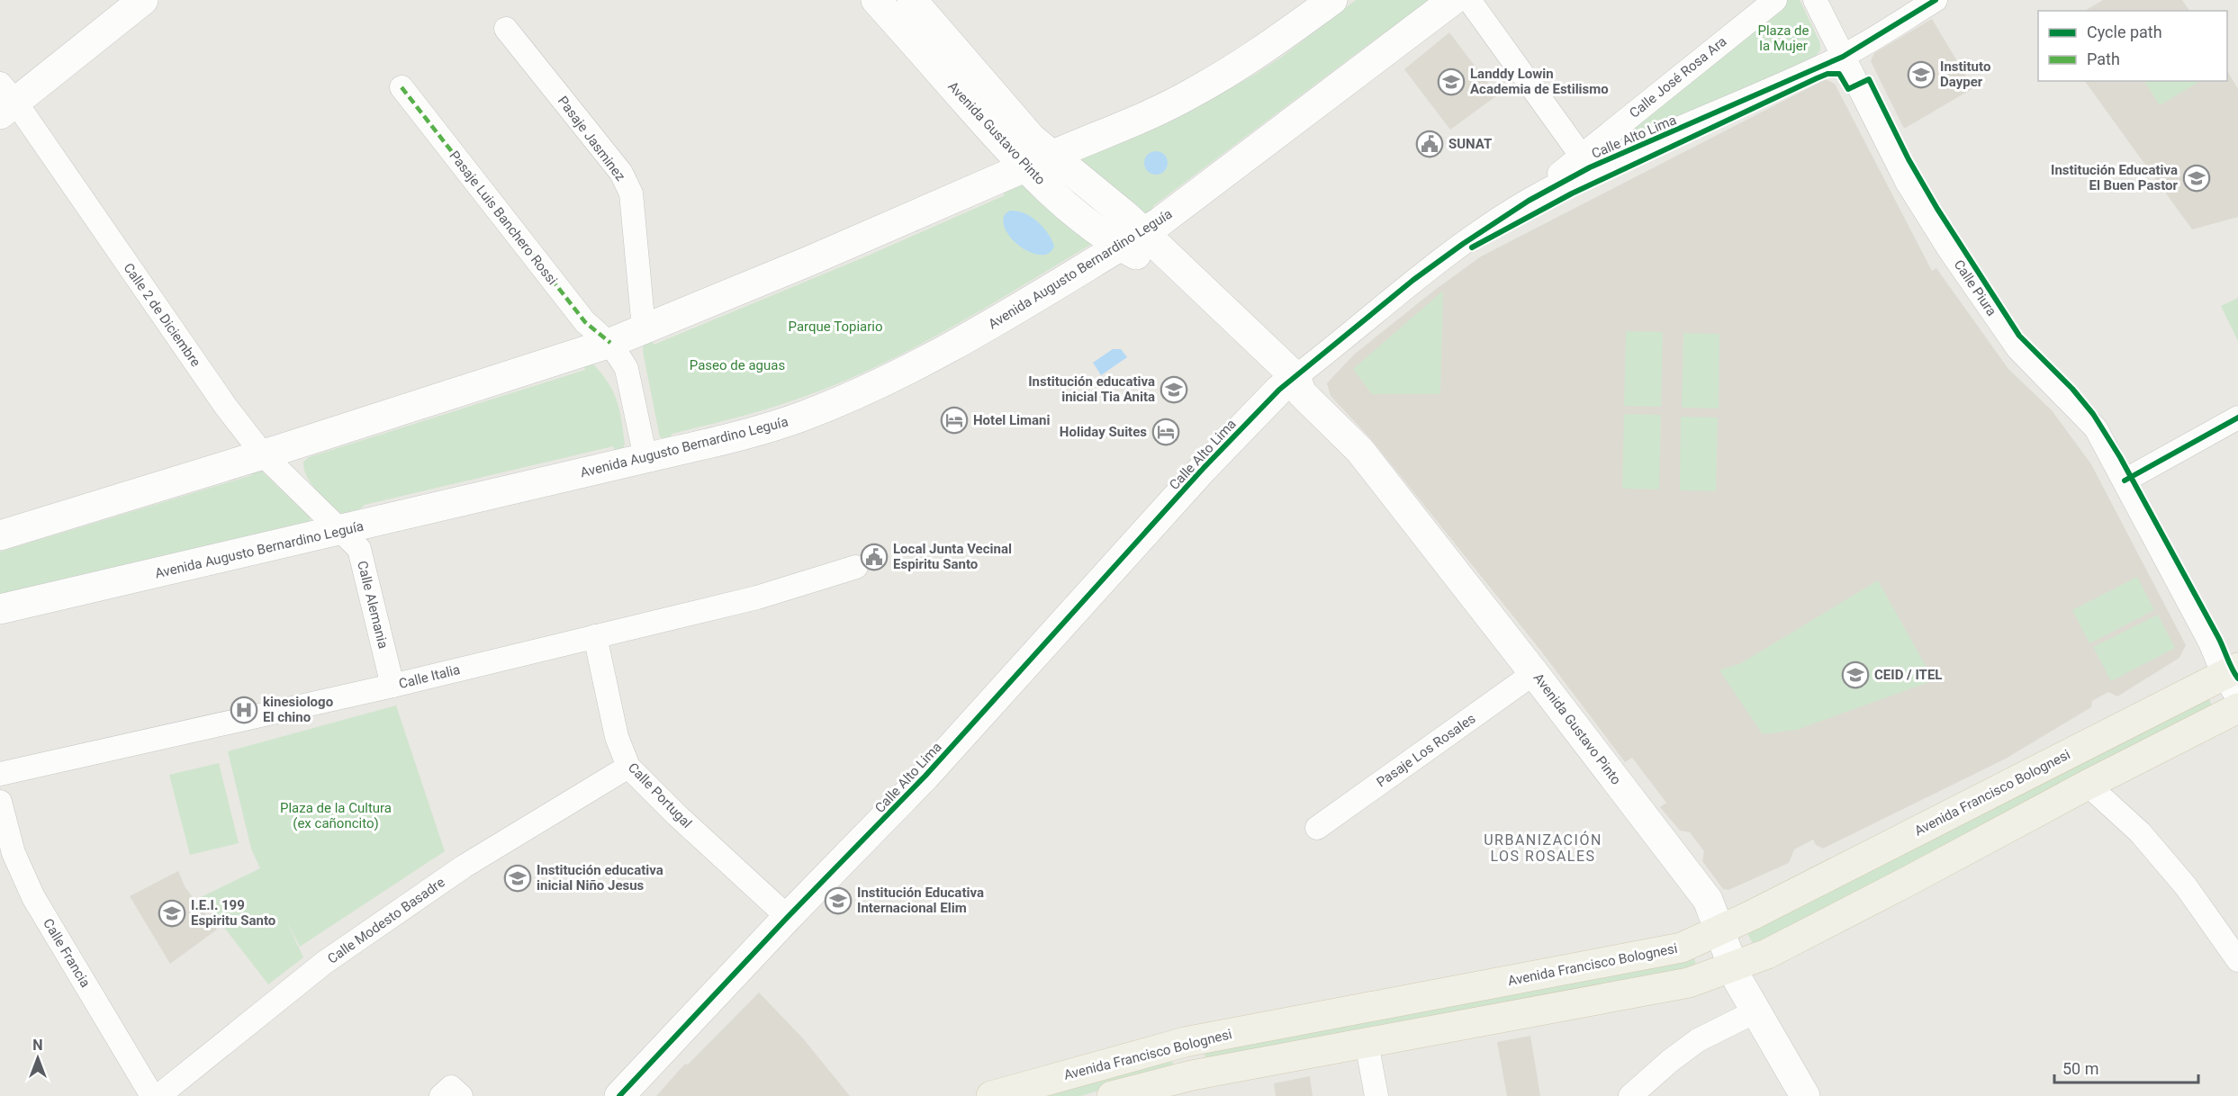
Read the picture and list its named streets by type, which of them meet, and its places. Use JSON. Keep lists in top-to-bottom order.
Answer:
{
  "streets": {
    "main road": [
      "Avenida Gustavo Pinto",
      "Calle Alto Lima",
      "Avenida Augusto Bernardino Leguía",
      "Avenida Francisco Bolognesi"
    ],
    "street": [
      "Calle José Rosa Ara",
      "Pasaje Jasminez",
      "Pasaje Luis Banchero Rossi",
      "Calle Piura",
      "Calle 2 de Diciembre",
      "Calle Alemania",
      "Calle Italia",
      "Pasaje Los Rosales",
      "Calle Portugal",
      "Calle Modesto Basadre",
      "Calle Francia"
    ]
  },
  "crossings": [
    ["Calle José Rosa Ara", "Calle Alto Lima"],
    ["Avenida Gustavo Pinto", "Calle Alto Lima"],
    ["Avenida Gustavo Pinto", "Avenida Augusto Bernardino Leguía"],
    ["Avenida Gustavo Pinto", "Pasaje Los Rosales"],
    ["Avenida Gustavo Pinto", "Avenida Francisco Bolognesi"],
    ["Calle Alto Lima", "Calle Piura"],
    ["Calle Alto Lima", "Calle Portugal"],
    ["Pasaje Luis Banchero Rossi", "Avenida Augusto Bernardino Leguía"],
    ["Avenida Augusto Bernardino Leguía", "Calle 2 de Diciembre"],
    ["Avenida Augusto Bernardino Leguía", "Calle Alemania"],
    ["Calle Piura", "Avenida Francisco Bolognesi"],
    ["Calle 2 de Diciembre", "Calle Alemania"],
    ["Calle Alemania", "Calle Italia"],
    ["Calle Italia", "Calle Portugal"],
    ["Calle Portugal", "Calle Modesto Basadre"]
  ],
  "districts": ["URBANIZACIÓN LOS ROSALES"],
  "parks": [
    "Plaza de la Mujer",
    "Parque Topiario",
    "Paseo de aguas",
    "Plaza de la Cultura (ex cañoncito)"
  ],
  "places": {
    "school or university": [
      "Instituto Dayper",
      "Landdy Lowin Academia de Estilismo",
      "Institución Educativa El Buen Pastor",
      "Institución educativa inicial Tia Anita",
      "CEID / ITEL",
      "Institución educativa inicial Niño Jesus",
      "Institución Educativa Internacional Elim",
      "I.E.I. 199 Espiritu Santo"
    ],
    "public building": ["SUNAT", "Local Junta Vecinal Espiritu Santo"],
    "hotel": ["Hotel Limani", "Holiday Suites"],
    "hospital": ["kinesiologo El chino"]
  },
  "legend": ["Cycle path", "Path"],
  "scale_bar": "50 m",
  "north": "top"
}
